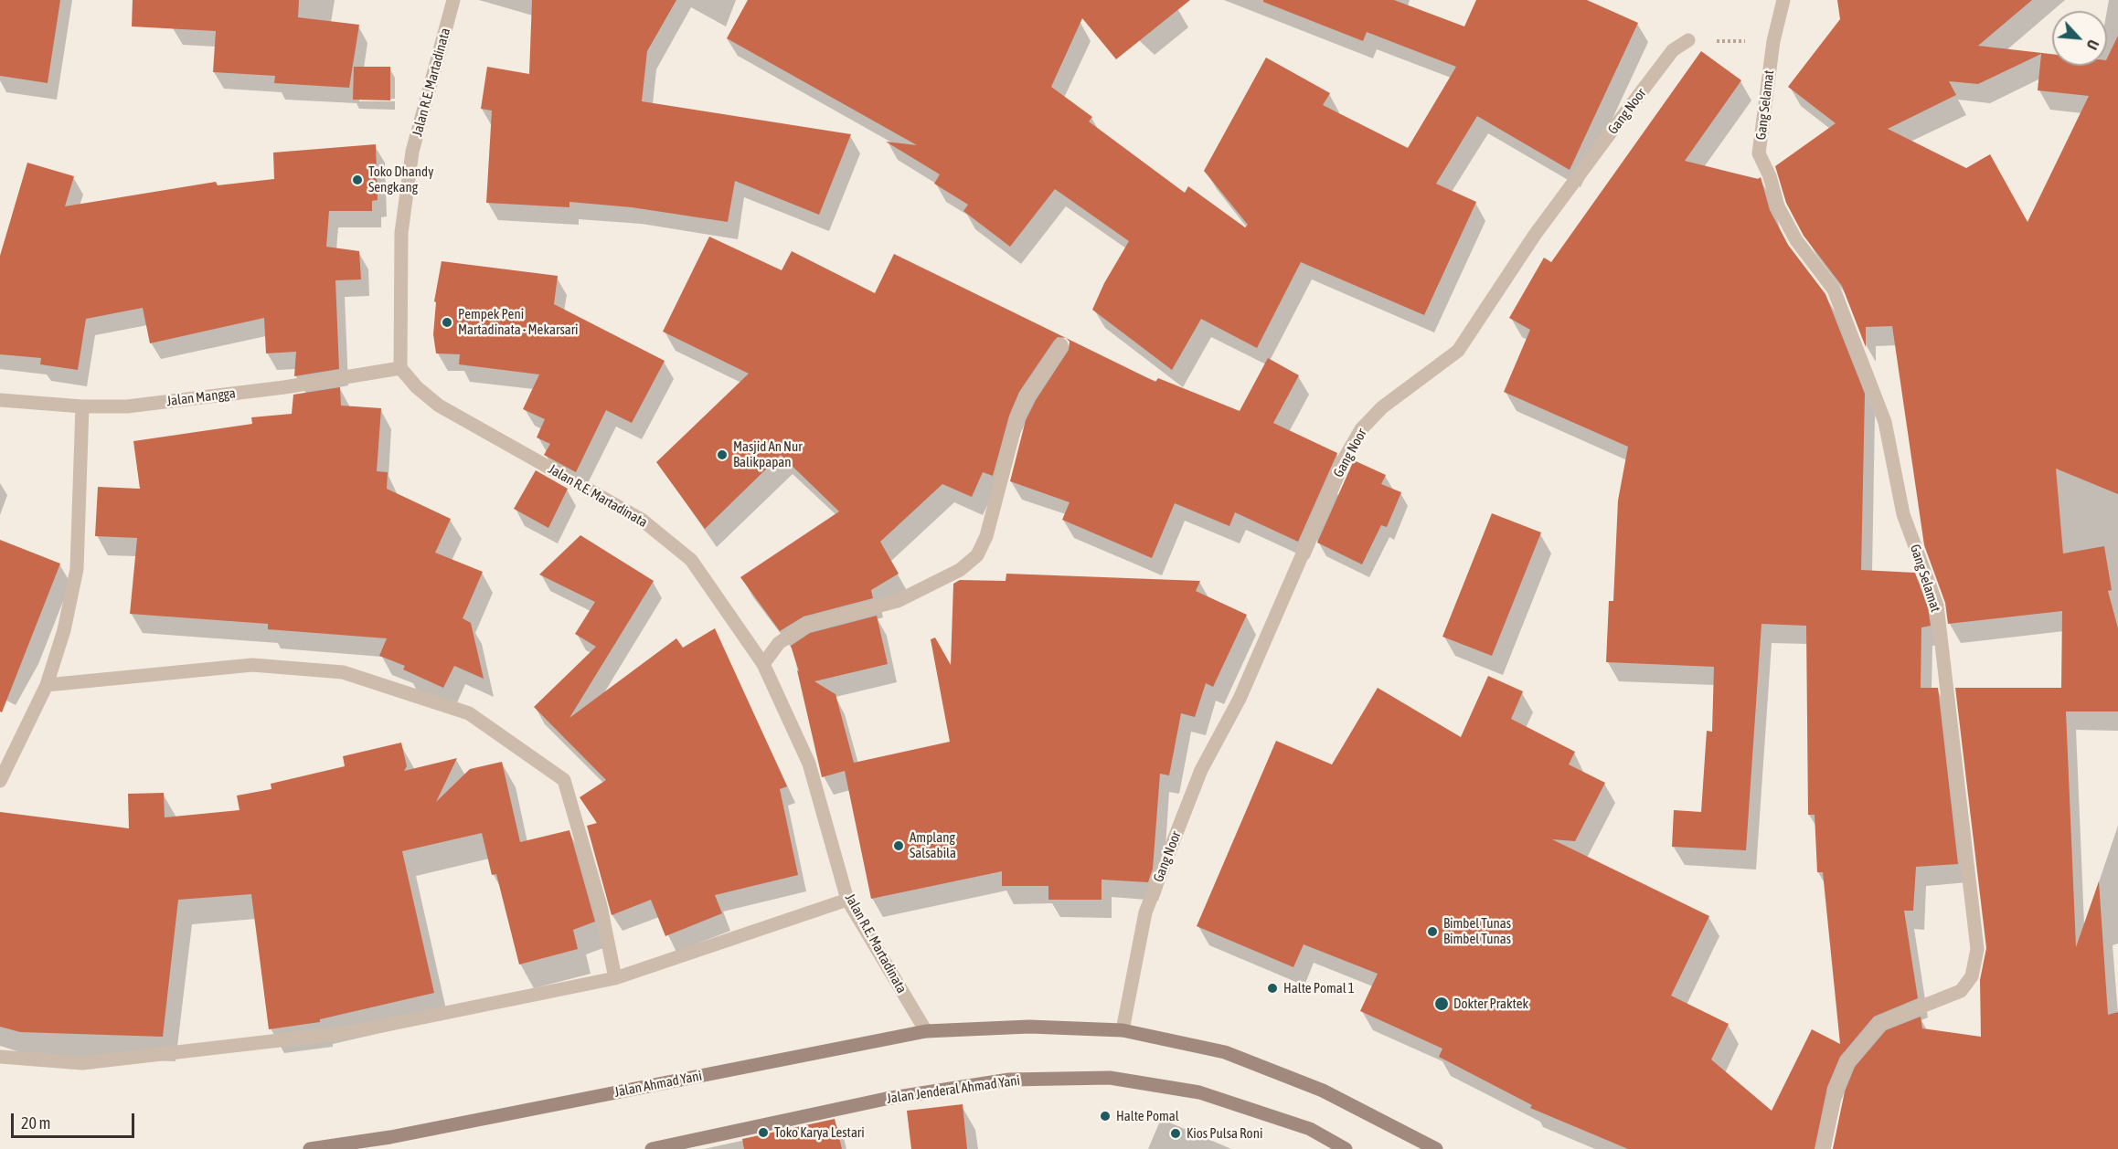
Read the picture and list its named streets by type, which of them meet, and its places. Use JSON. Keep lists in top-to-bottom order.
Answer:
{
  "streets": {
    "main road": ["Jalan Ahmad Yani", "Jalan Jenderal Ahmad Yani"],
    "street": [
      "Jalan R.E. Martadinata",
      "Gang Selamat",
      "Gang Noor",
      "Jalan Mangga"
    ]
  },
  "crossings": [
    ["Jalan R.E. Martadinata", "Jalan Mangga"],
    ["Jalan R.E. Martadinata", "Jalan Ahmad Yani"]
  ],
  "places": [
    "Toko Dhandy Sengkang",
    "Pempek Peni Martadinata - Mekarsari",
    "Masjid An Nur Balikpapan",
    "Amplang Salsabila",
    "Bimbel Tunas Bimbel Tunas",
    "Halte Pomal 1",
    "Dokter Praktek",
    "Halte Pomal",
    "Toko Karya Lestari",
    "Kios Pulsa Roni"
  ],
  "scale_bar": "20 m",
  "north": "bottom right"
}
